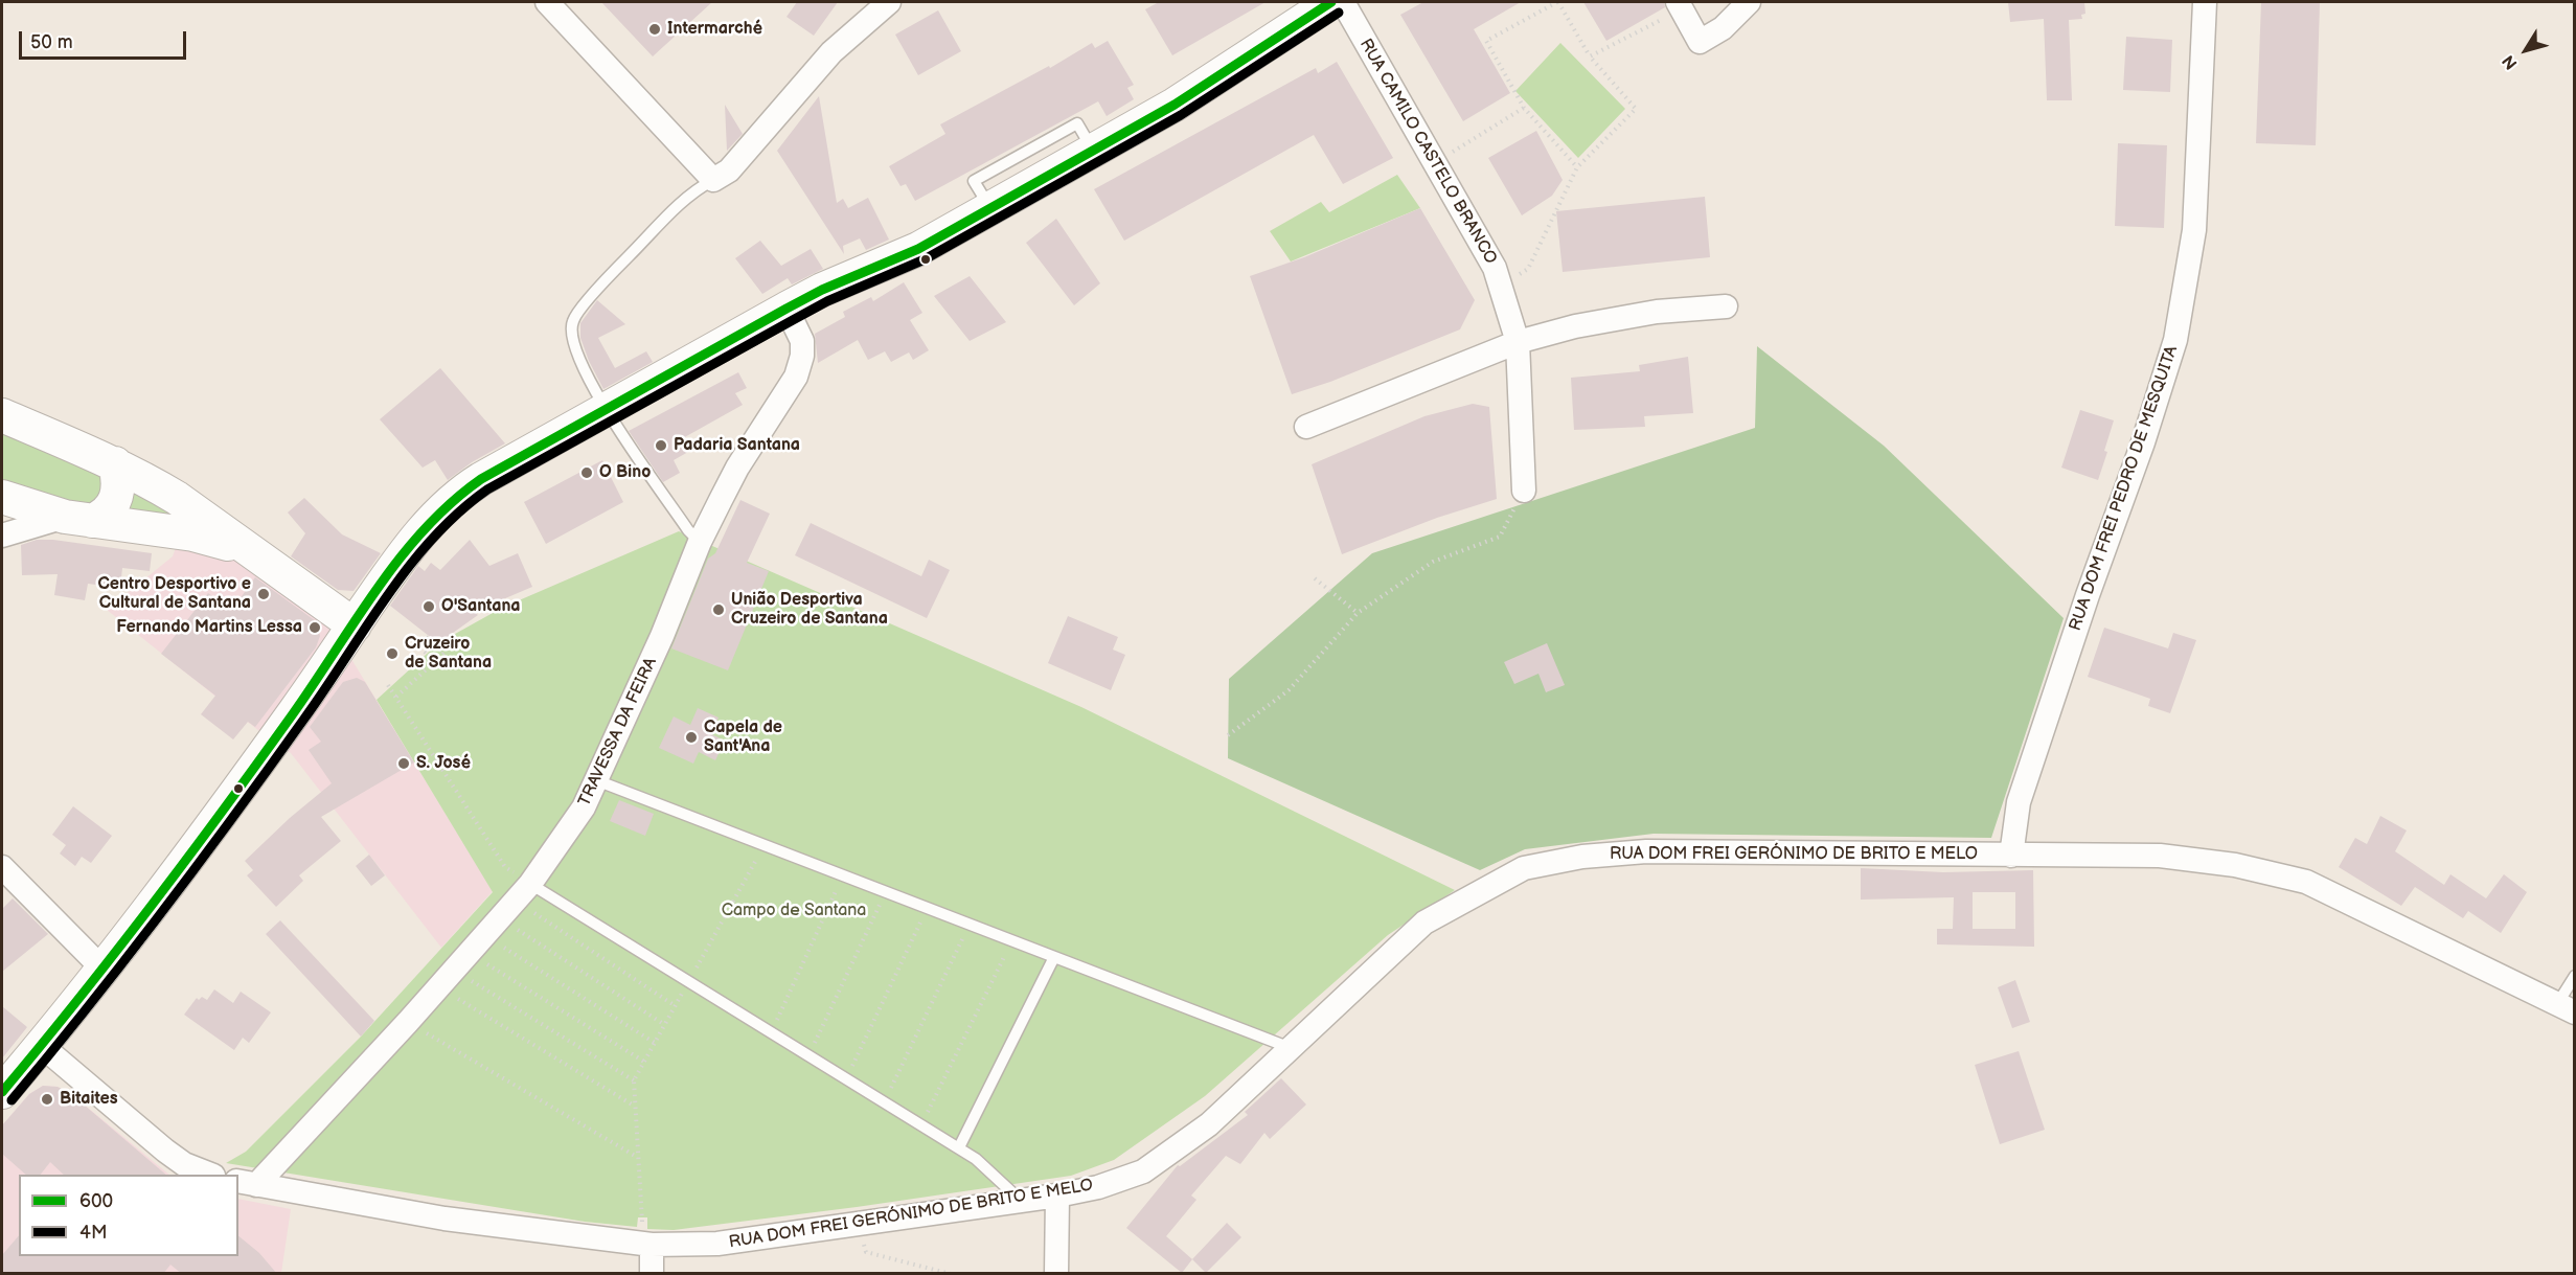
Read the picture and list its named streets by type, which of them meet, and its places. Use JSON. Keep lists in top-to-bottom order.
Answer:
{
  "streets": {
    "street": [
      "RUA CAMILO CASTELO BRANCO",
      "RUA DOM FREI PEDRO DE MESQUITA",
      "TRAVESSA DA FEIRA",
      "RUA DOM FREI GERÓNIMO DE BRITO E MELO"
    ]
  },
  "crossings": [
    ["RUA DOM FREI PEDRO DE MESQUITA", "RUA DOM FREI GERÓNIMO DE BRITO E MELO"],
    ["TRAVESSA DA FEIRA", "RUA DOM FREI GERÓNIMO DE BRITO E MELO"]
  ],
  "parks": ["Campo de Santana"],
  "places": [
    "Intermarché",
    "Padaria Santana",
    "O Bino",
    "Centro Desportivo e Cultural de Santana",
    "O'Santana",
    "União Desportiva Cruzeiro de Santana",
    "Fernando Martins Lessa",
    "Cruzeiro de Santana",
    "Capela de Sant'Ana",
    "S. José",
    "Bitaites"
  ],
  "lines": ["transit line 600", "transit line 4M"],
  "legend": ["600", "4M"],
  "scale_bar": "50 m",
  "north": "bottom left"
}
